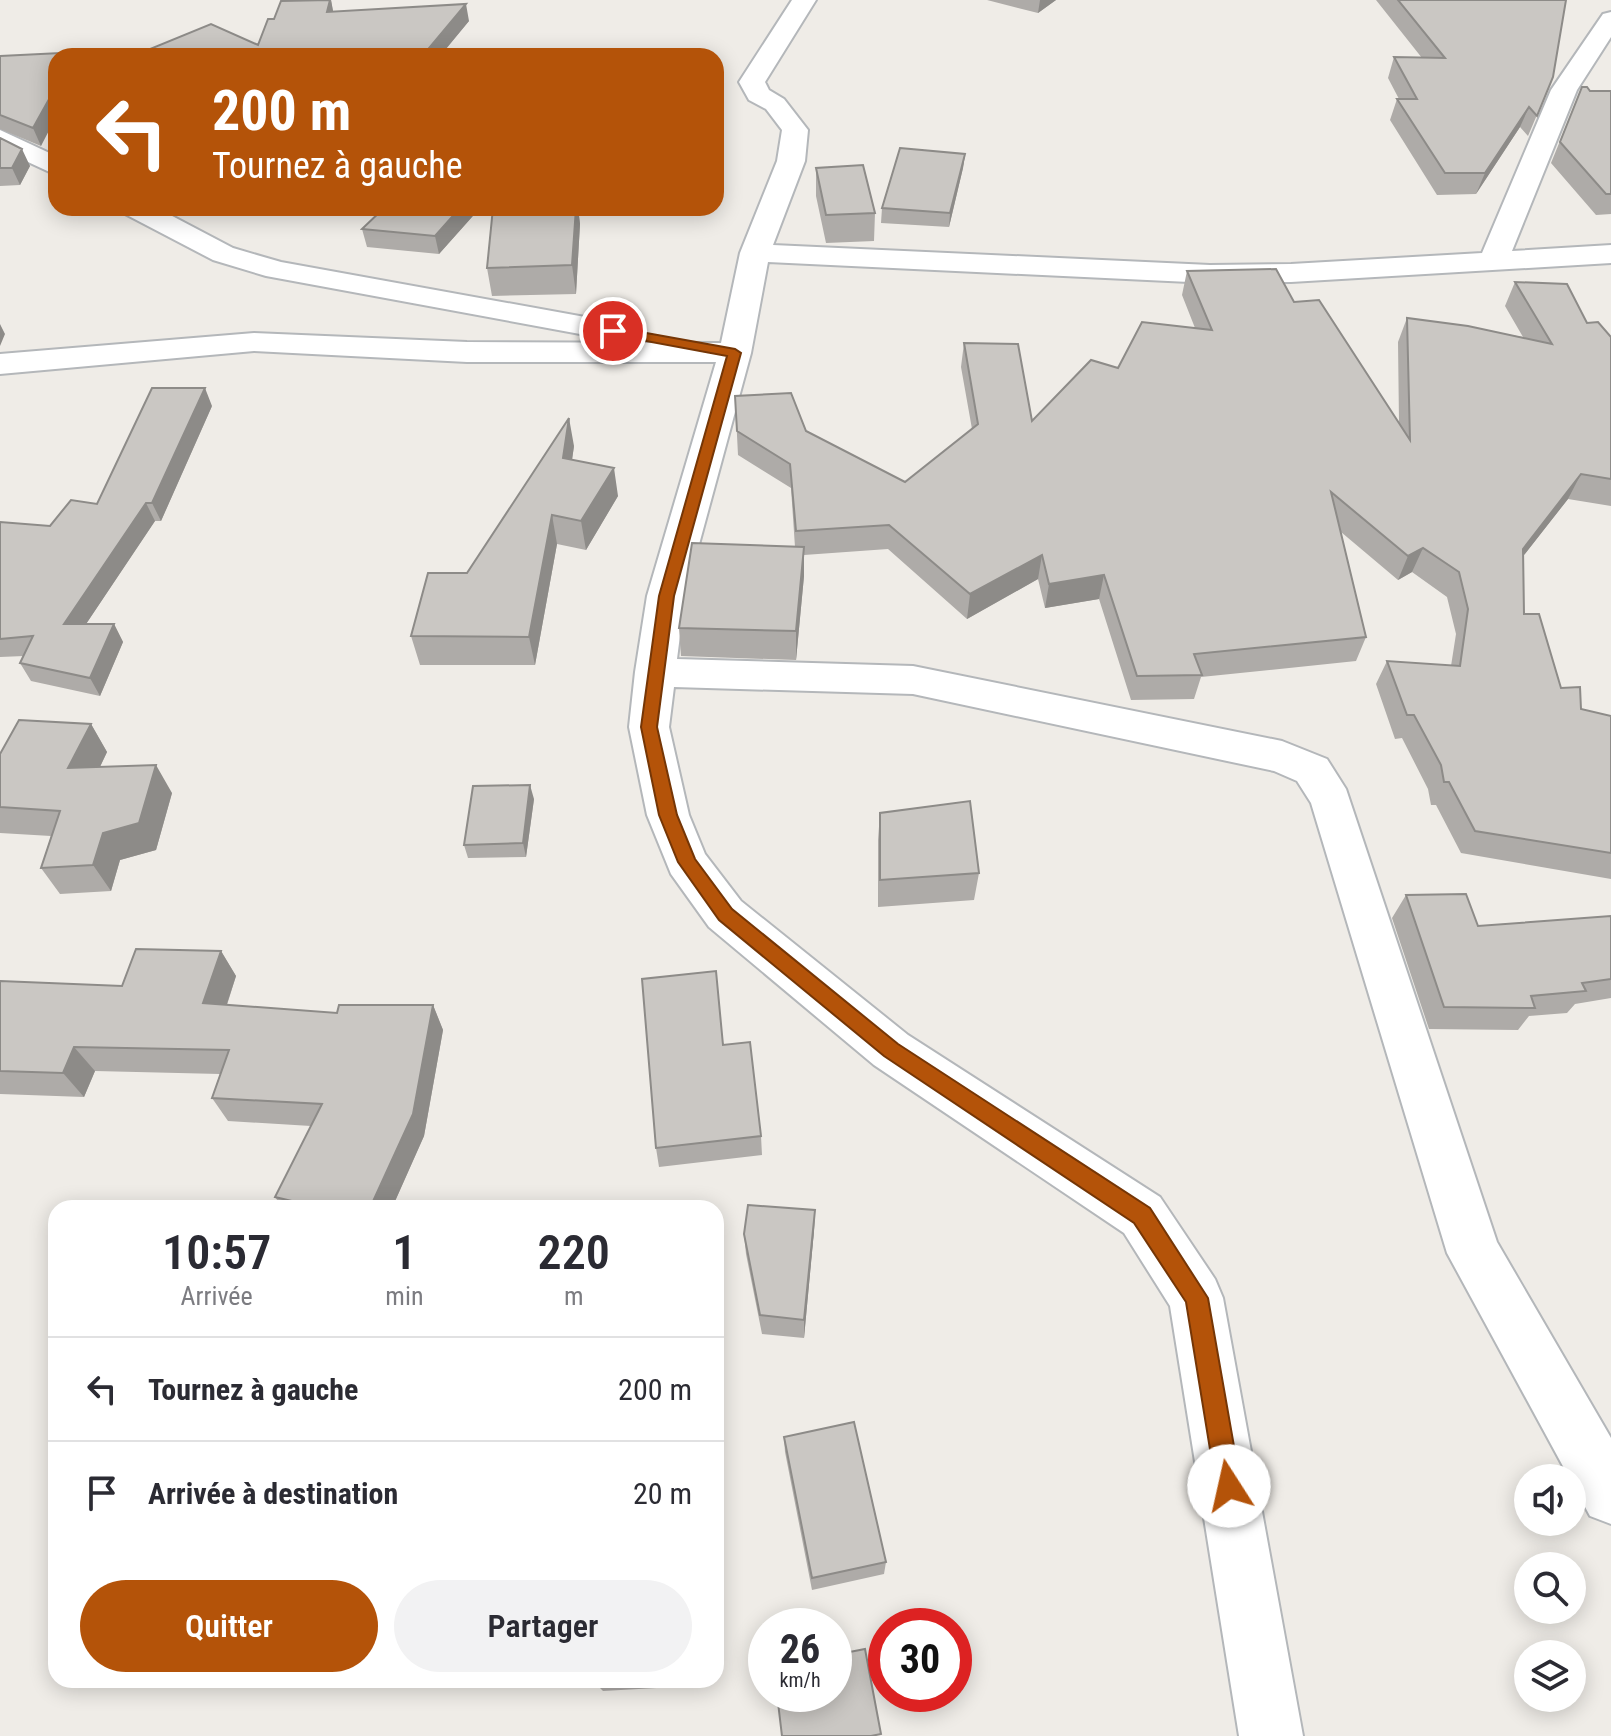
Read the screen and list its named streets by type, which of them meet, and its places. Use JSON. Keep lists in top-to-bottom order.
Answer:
{
  "page": {
    "turn": ["200 m", "Tournez à gauche"],
    "eta": [
      "10:57",
      "Arrivée",
      "1",
      "min",
      "220",
      "m"
    ],
    "list": [
      {
        "name": "Tournez à gauche",
        "value": "200 m"
      },
      {
        "name": "Arrivée à destination",
        "value": "20 m"
      }
    ],
    "buttons": ["Quitter", "Partager"],
    "speed": "26 km/h",
    "limit": "30"
  }
}
